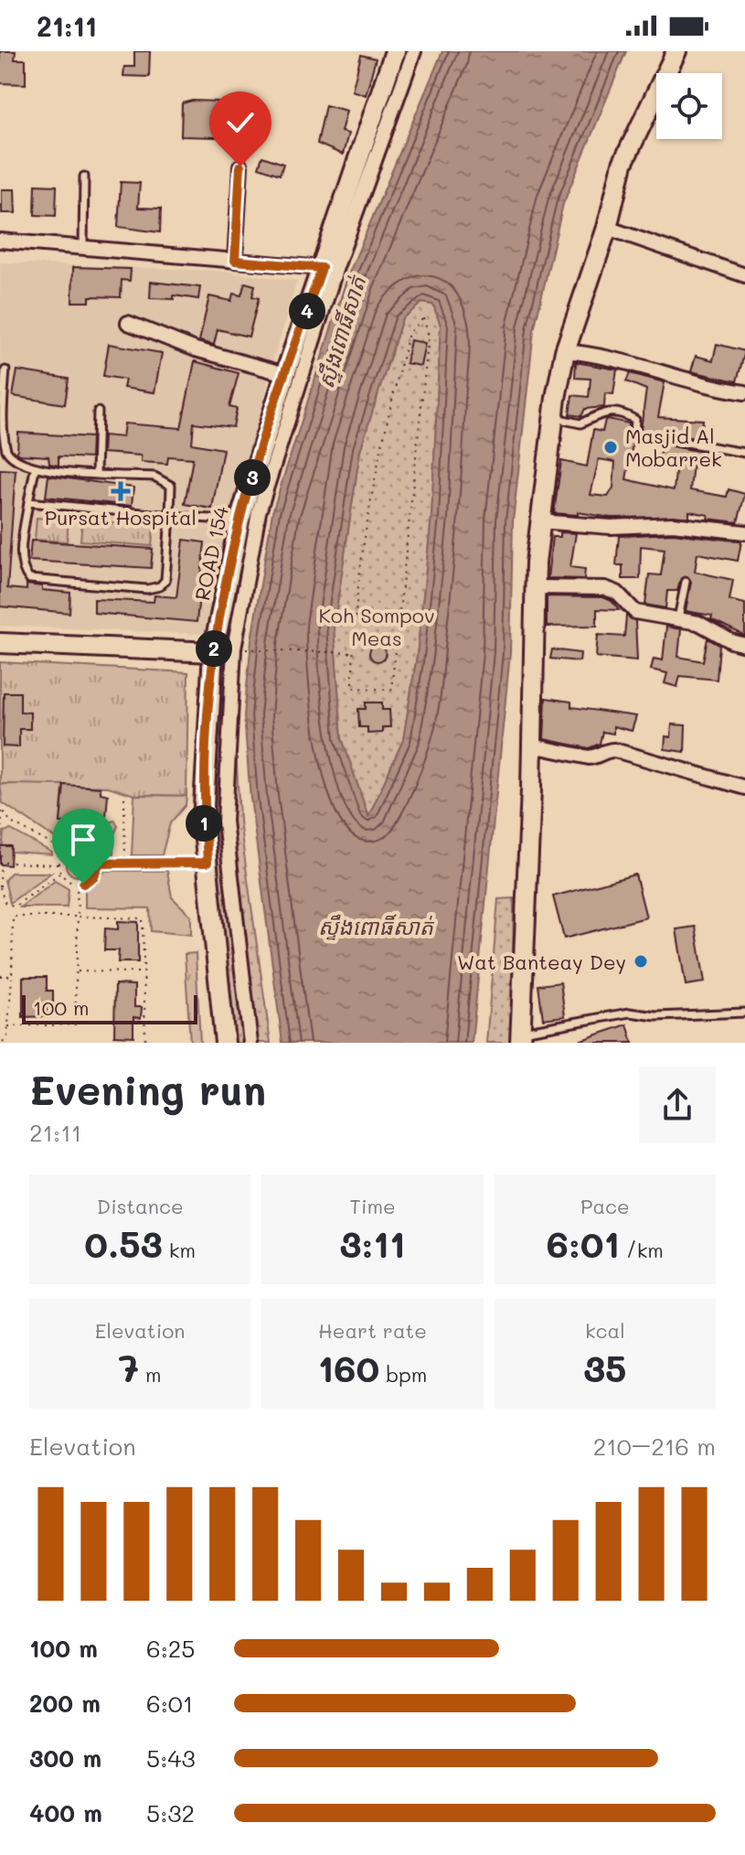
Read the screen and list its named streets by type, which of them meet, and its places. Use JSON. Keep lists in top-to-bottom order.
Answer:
{
  "streets": {
    "street": ["ROAD 154"]
  },
  "water": ["ស្ទឹងពោធិ៍សាត់"],
  "parks": ["Koh Sompov Meas"],
  "places": {
    "other": ["Masjid Al Mobarrek", "Wat Banteay Dey"],
    "health": ["Pursat Hospital"]
  },
  "scale_bar": "100 m",
  "page": {
    "status": "21:11",
    "pins": [
      "4",
      "3",
      "2",
      "1"
    ],
    "scale": "100 m",
    "heading": ["Evening run", "21:11"],
    "stats": [
      ["Distance", "0.53 km"],
      ["Time", "3:11"],
      ["Pace", "6:01 /km"],
      ["Elevation", "7 m"],
      ["Heart rate", "160 bpm"],
      ["kcal", "35"]
    ],
    "chart": ["Elevation", "210–216 m"],
    "list": [
      {
        "name": "100 m",
        "note": "6:25"
      },
      {
        "name": "200 m",
        "note": "6:01"
      },
      {
        "name": "300 m",
        "note": "5:43"
      },
      {
        "name": "400 m",
        "note": "5:32"
      }
    ]
  }
}
